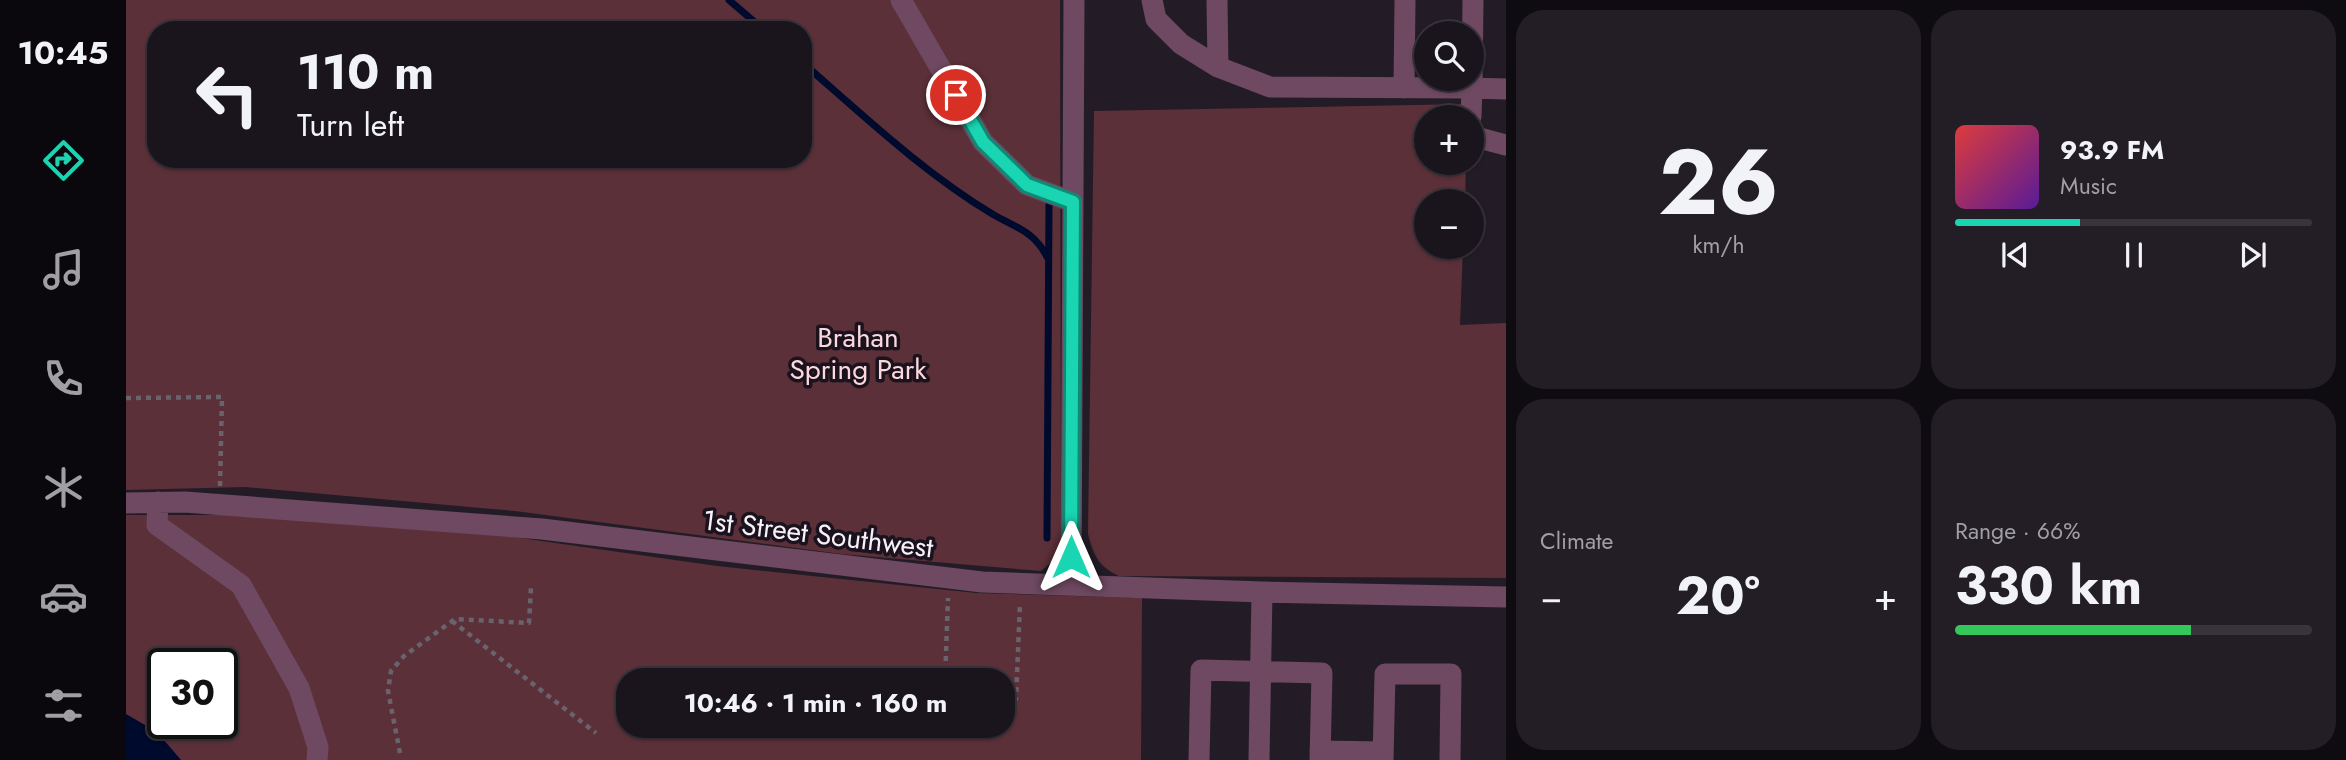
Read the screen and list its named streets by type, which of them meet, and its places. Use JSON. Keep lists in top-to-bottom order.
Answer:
{
  "streets": {
    "street": ["1st Street Southwest"]
  },
  "parks": ["Brahan Spring Park"],
  "page": {
    "tabs": "10:45",
    "tile": [
      ["26", "km/h"],
      "Climate",
      ["Range · 66%", "330 km"]
    ],
    "map_buttons": ["+", "−"],
    "turn": ["110 m", "Turn left"],
    "song": ["93.9 FM", "Music"],
    "heat": ["−", "20°", "+"],
    "limit": "30",
    "trip": "10:46 · 1 min · 160 m"
  }
}
